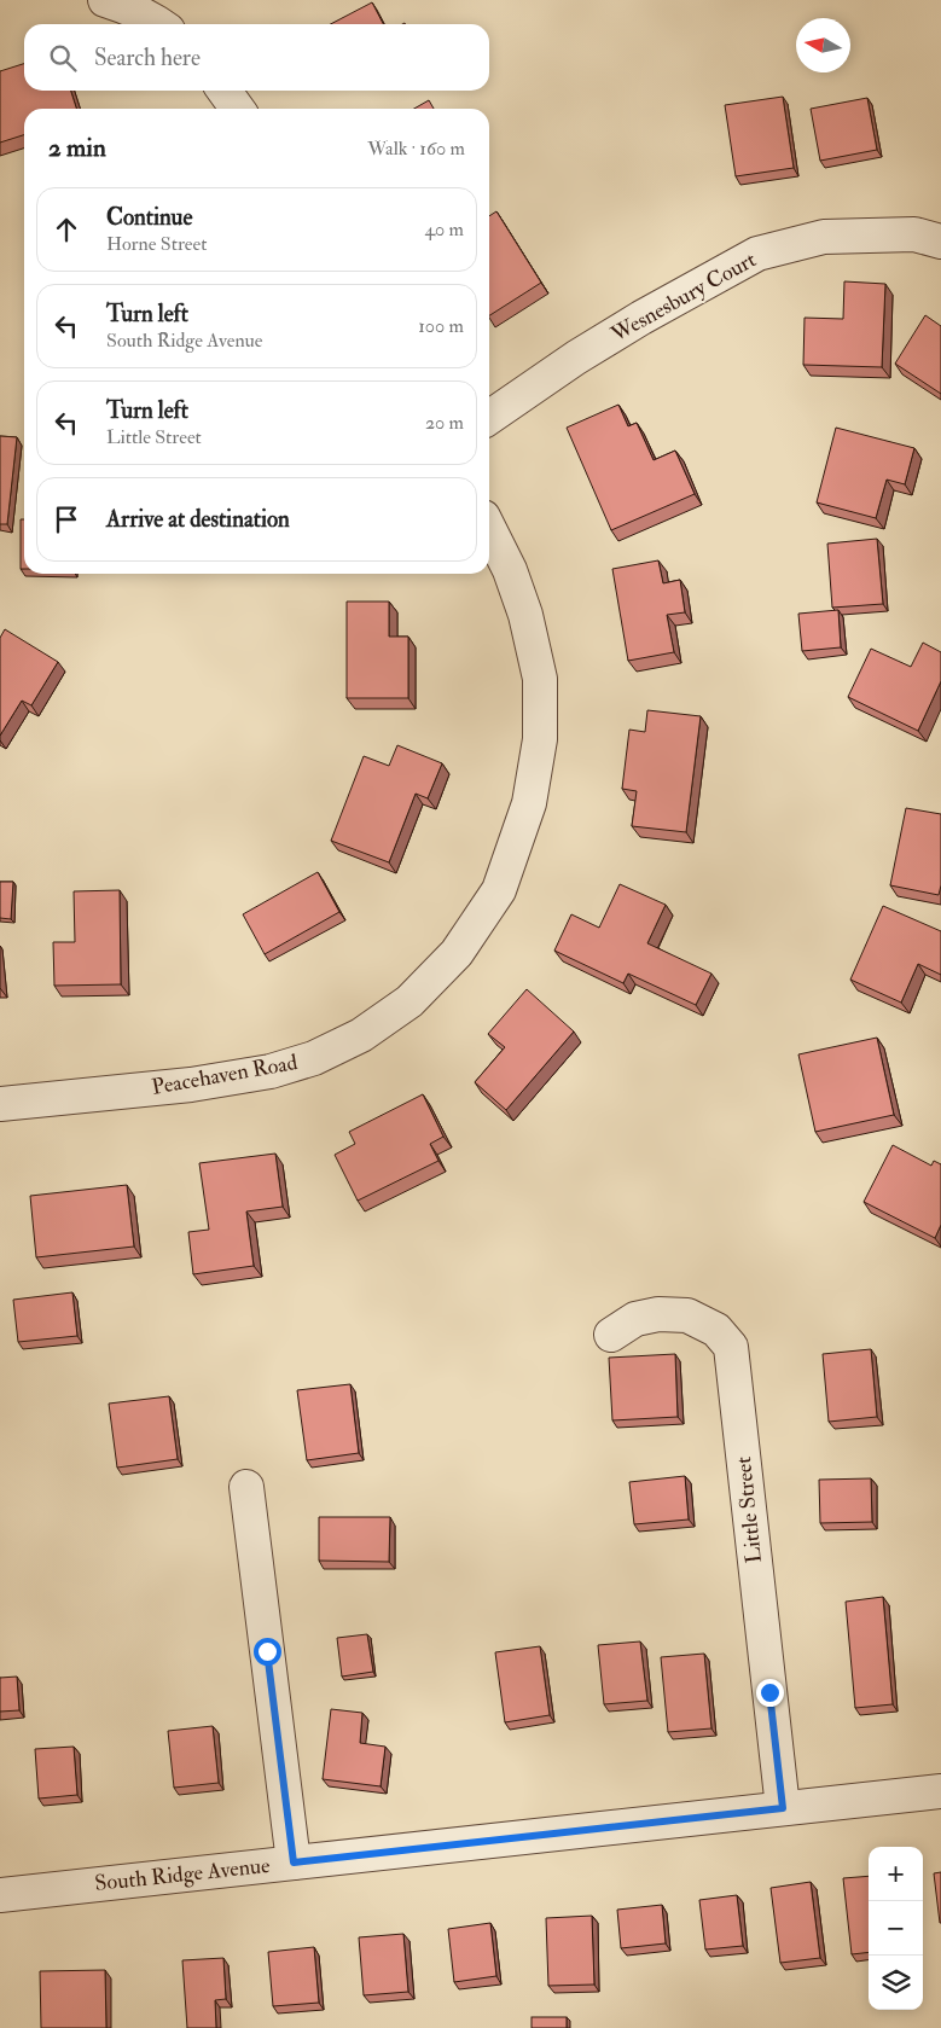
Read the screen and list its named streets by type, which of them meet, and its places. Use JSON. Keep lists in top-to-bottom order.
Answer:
{
  "streets": {
    "street": [
      "Wesnesbury Court",
      "Peacehaven Road",
      "Little Street",
      "South Ridge Avenue"
    ]
  },
  "crossings": [
    ["Little Street", "South Ridge Avenue"]
  ],
  "north": "left",
  "page": {
    "search": "Search here",
    "heading": ["2 min", "Walk · 160 m"],
    "list": [
      ["Continue", "Horne Street", "40 m"],
      ["Turn left", "South Ridge Avenue", "100 m"],
      ["Turn left", "Little Street", "20 m"],
      "Arrive at destination"
    ],
    "map_buttons": ["+", "−"]
  }
}
